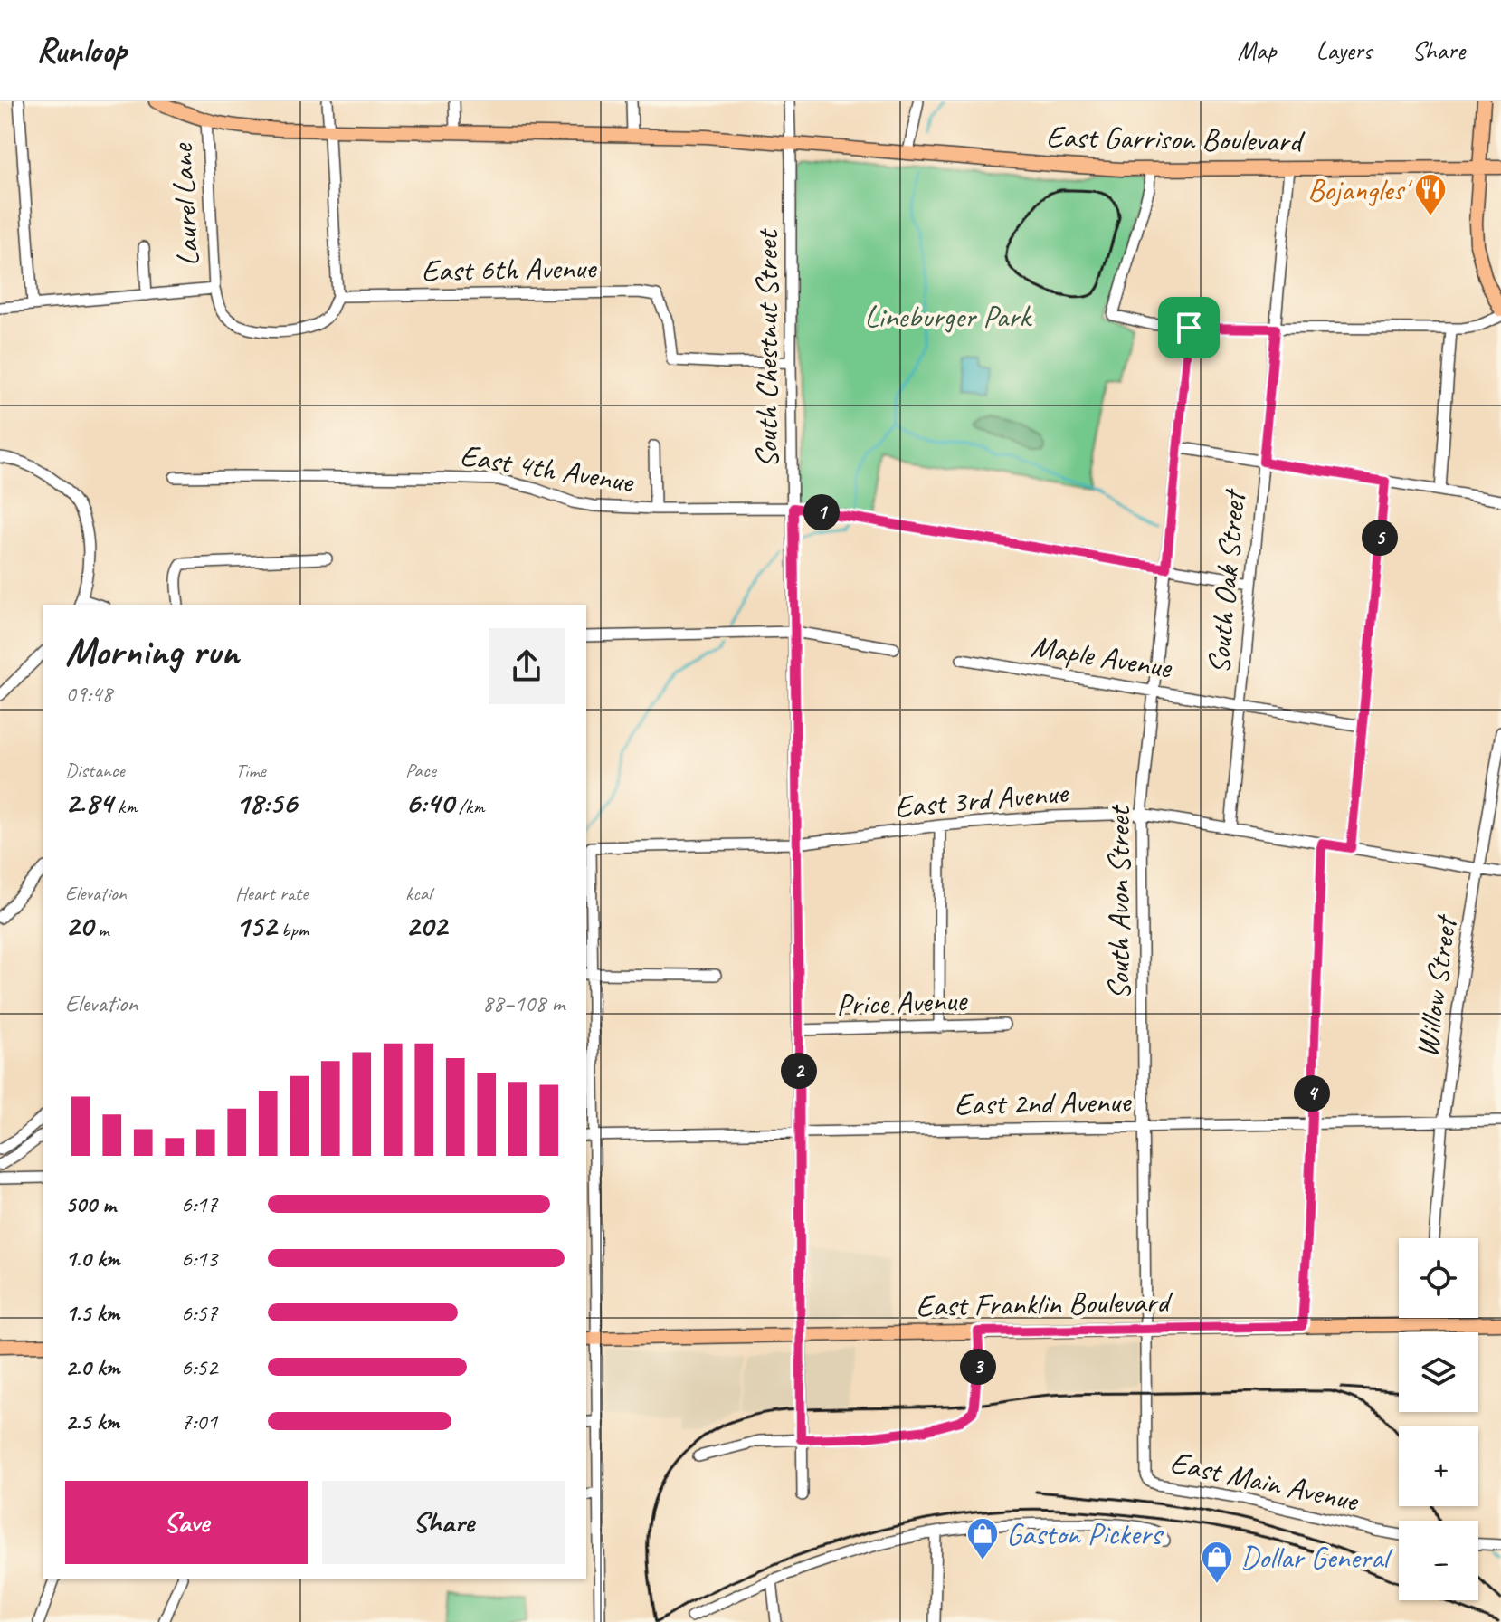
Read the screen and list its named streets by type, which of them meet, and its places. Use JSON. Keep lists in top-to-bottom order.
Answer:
{
  "streets": {
    "main road": ["East Garrison Boulevard", "East Franklin Boulevard"],
    "street": [
      "Laurel Lane",
      "East 6th Avenue",
      "South Chestnut Street",
      "East 4th Avenue",
      "South Oak Street",
      "Maple Avenue",
      "East 3rd Avenue",
      "South Avon Street",
      "Willow Street",
      "Price Avenue",
      "East 2nd Avenue",
      "East Main Avenue"
    ]
  },
  "crossings": [
    ["East Garrison Boulevard", "Laurel Lane"],
    ["East Garrison Boulevard", "South Chestnut Street"],
    ["East Garrison Boulevard", "South Oak Street"],
    ["East 6th Avenue", "South Chestnut Street"],
    ["South Chestnut Street", "East 4th Avenue"],
    ["South Chestnut Street", "East 3rd Avenue"],
    ["South Chestnut Street", "Price Avenue"],
    ["South Chestnut Street", "East 2nd Avenue"],
    ["South Chestnut Street", "East Franklin Boulevard"],
    ["East 4th Avenue", "South Oak Street"],
    ["East 4th Avenue", "South Avon Street"],
    ["South Oak Street", "Maple Avenue"],
    ["South Oak Street", "East 3rd Avenue"],
    ["Maple Avenue", "South Avon Street"],
    ["East 3rd Avenue", "South Avon Street"],
    ["East 3rd Avenue", "Willow Street"],
    ["South Avon Street", "East 2nd Avenue"],
    ["South Avon Street", "East Franklin Boulevard"],
    ["South Avon Street", "East Main Avenue"],
    ["Willow Street", "East 2nd Avenue"]
  ],
  "parks": ["Lineburger Park"],
  "places": {
    "restaurant": ["Bojangles'"],
    "shop": ["Gaston Pickers", "Dollar General"]
  },
  "page": {
    "header": "Runloop",
    "nav": ["Map", "Layers", "Share"],
    "pins": [
      "1",
      "5",
      "2",
      "4",
      "3"
    ],
    "heading": ["Morning run", "09:48"],
    "stats": [
      ["Distance", "2.84 km"],
      ["Time", "18:56"],
      ["Pace", "6:40 /km"],
      ["Elevation", "20 m"],
      ["Heart rate", "152 bpm"],
      ["kcal", "202"]
    ],
    "chart": ["Elevation", "88–108 m"],
    "list": [
      {
        "name": "500 m",
        "note": "6:17"
      },
      {
        "name": "1.0 km",
        "note": "6:13"
      },
      {
        "name": "1.5 km",
        "note": "6:57"
      },
      {
        "name": "2.0 km",
        "note": "6:52"
      },
      {
        "name": "2.5 km",
        "note": "7:01"
      }
    ],
    "map_buttons": ["+", "−"],
    "buttons": ["Save", "Share"]
  }
}
